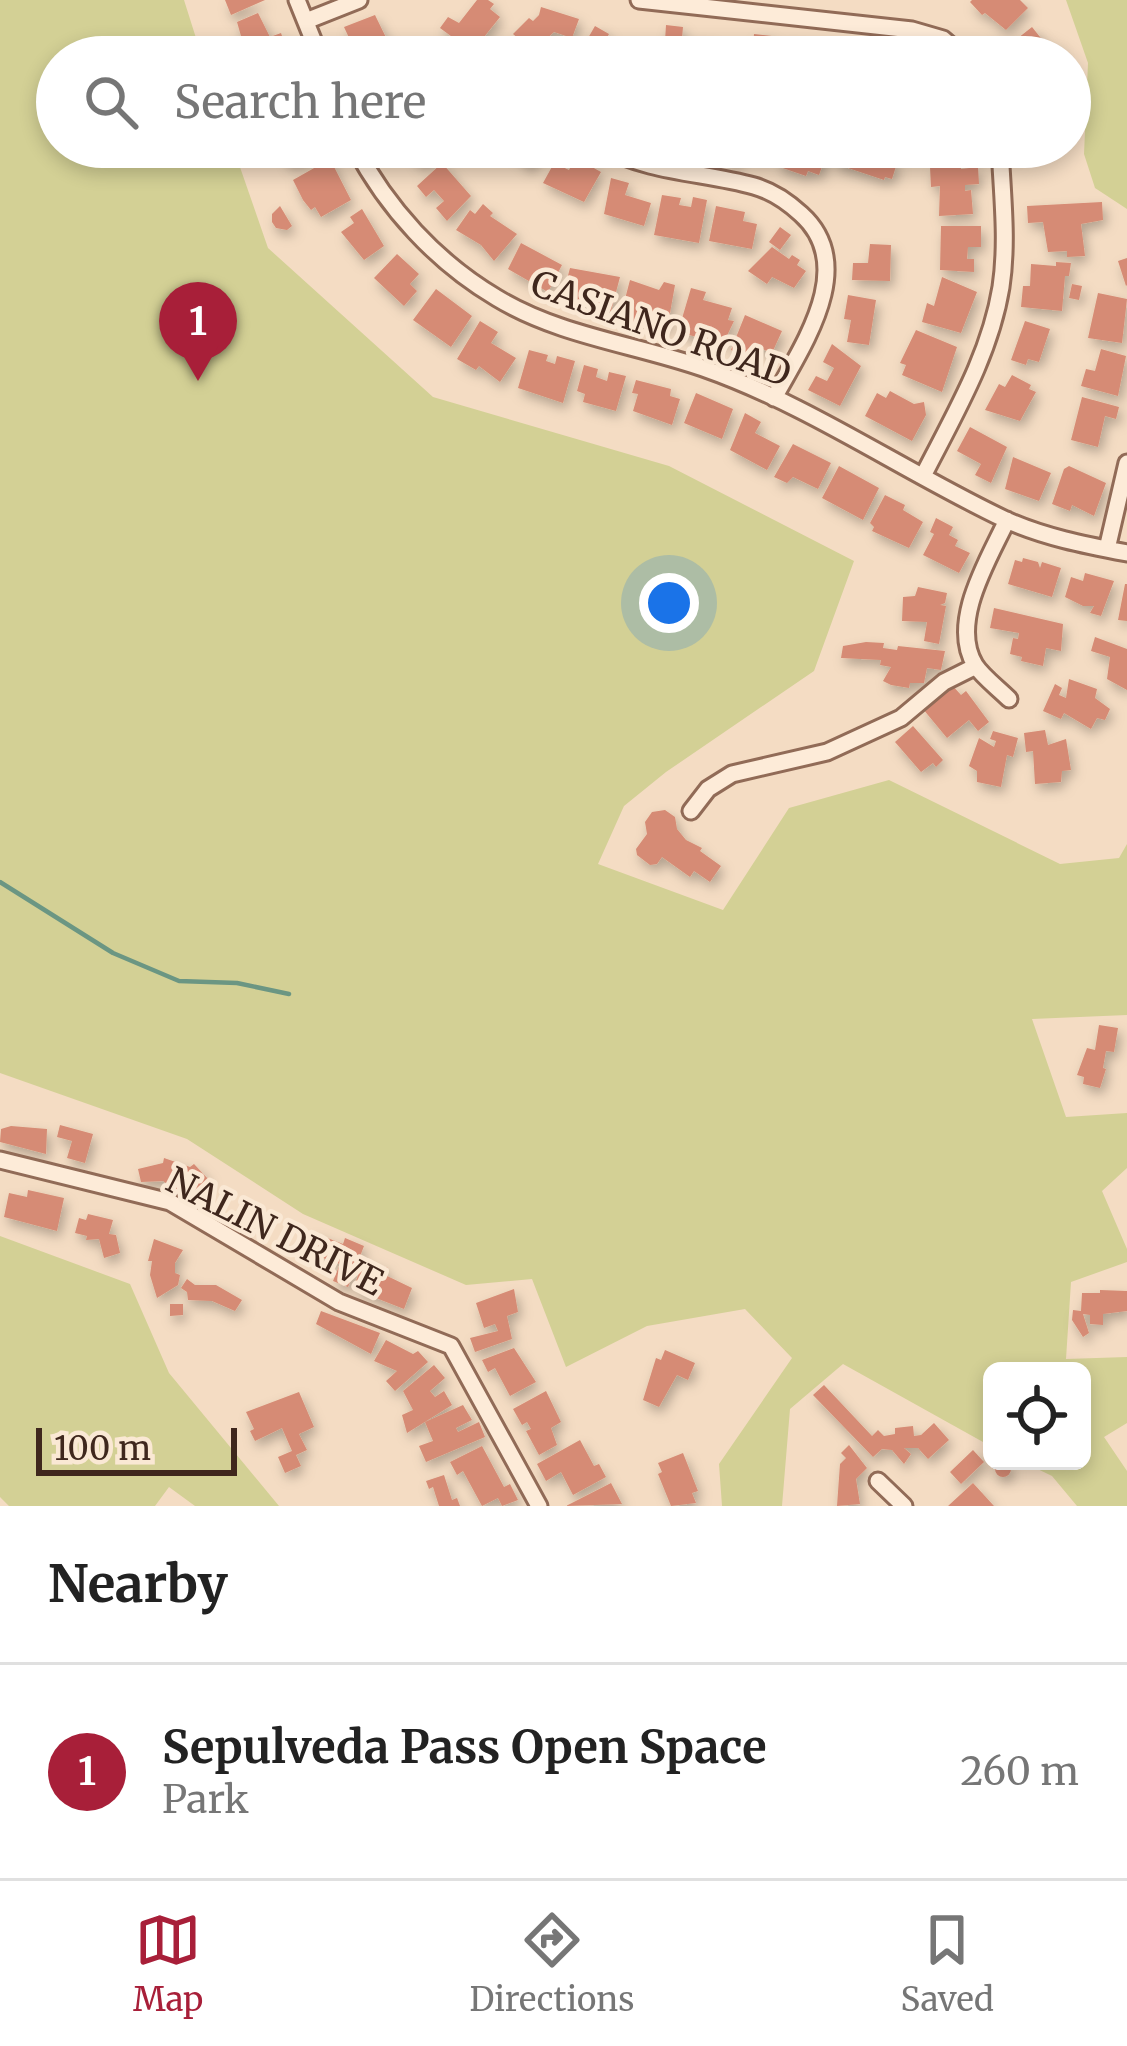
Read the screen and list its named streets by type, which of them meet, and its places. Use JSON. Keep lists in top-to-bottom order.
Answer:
{
  "streets": {
    "street": ["CASIANO ROAD", "NALIN DRIVE"]
  },
  "scale_bar": "100 m",
  "page": {
    "search": "Search here",
    "pins": "1",
    "scale": "100 m",
    "heading": "Nearby",
    "list": [
      {
        "mark": "1",
        "name": "Sepulveda Pass Open Space",
        "note": "Park",
        "value": "260 m"
      }
    ],
    "nav": ["Map", "Directions", "Saved"]
  }
}
